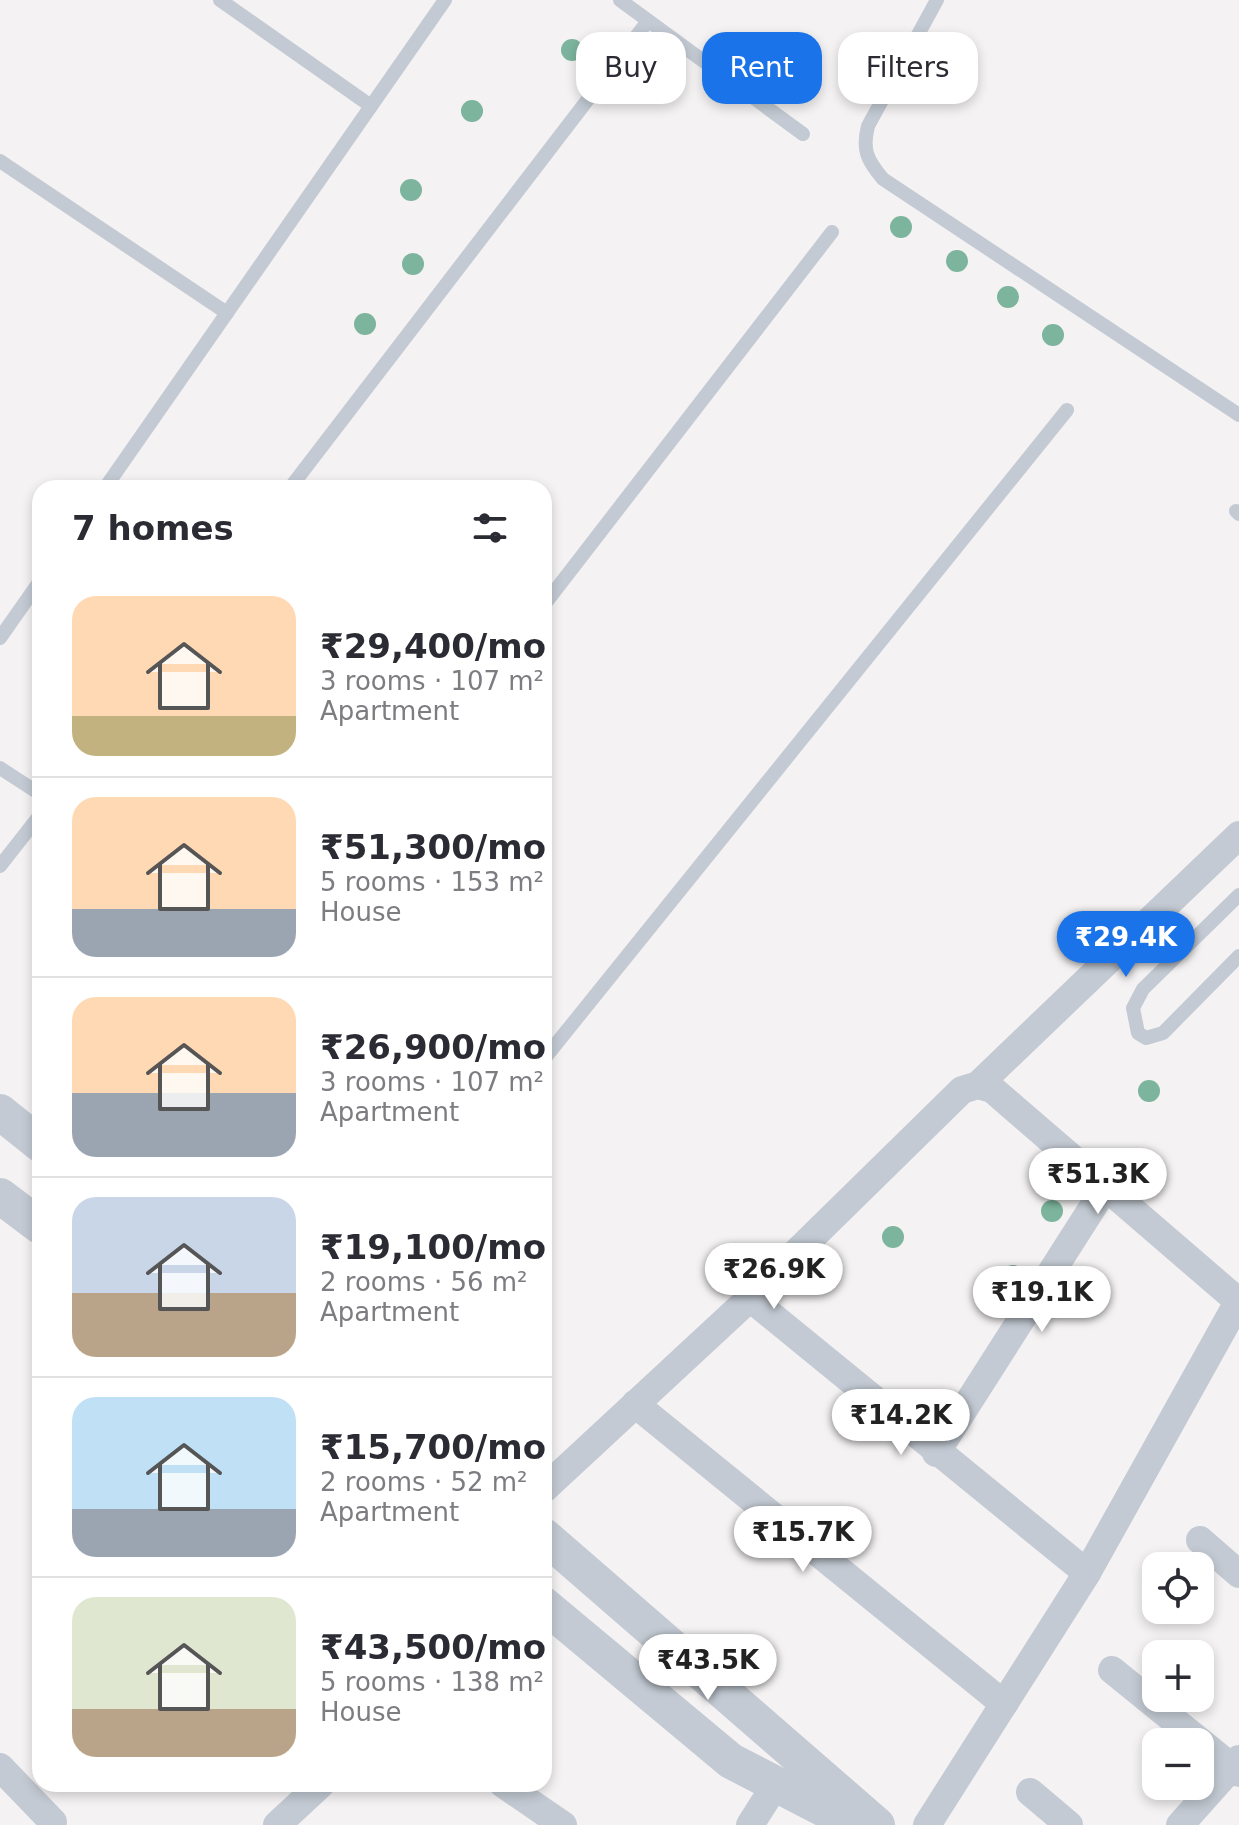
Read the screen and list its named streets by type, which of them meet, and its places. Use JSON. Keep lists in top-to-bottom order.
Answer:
{
  "page": {
    "chip": ["Buy", "Rent", "Filters"],
    "heading": "7 homes",
    "list": [
      {
        "name": "₹29,400/mo",
        "note": "3 rooms · 107 m² · Apartment"
      },
      {
        "name": "₹51,300/mo",
        "note": "5 rooms · 153 m² · House"
      },
      {
        "name": "₹26,900/mo",
        "note": "3 rooms · 107 m² · Apartment"
      },
      {
        "name": "₹19,100/mo",
        "note": "2 rooms · 56 m² · Apartment"
      },
      {
        "name": "₹15,700/mo",
        "note": "2 rooms · 52 m² · Apartment"
      },
      {
        "name": "₹43,500/mo",
        "note": "5 rooms · 138 m² · House"
      }
    ],
    "price": [
      "₹29.4K",
      "₹51.3K",
      "₹26.9K",
      "₹19.1K",
      "₹14.2K",
      "₹15.7K",
      "₹43.5K"
    ],
    "map_buttons": ["+", "−"]
  }
}
